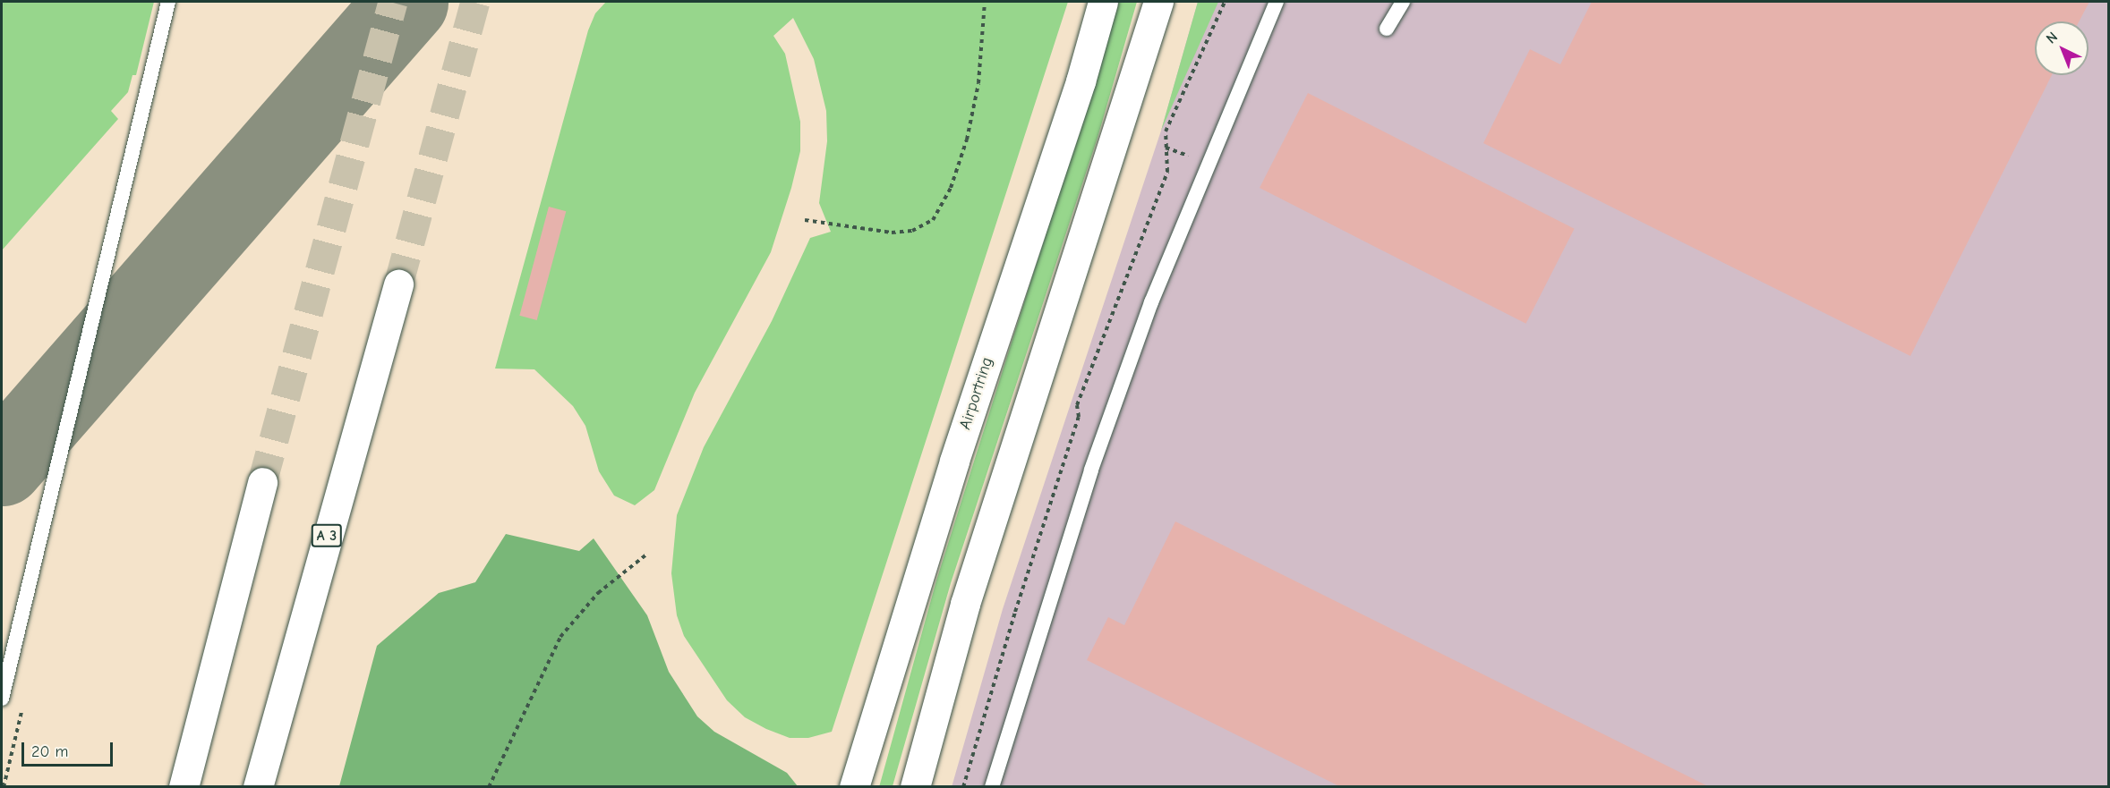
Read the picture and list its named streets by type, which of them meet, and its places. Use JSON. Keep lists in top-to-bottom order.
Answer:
{
  "streets": {
    "main road": ["Airportring", "A 3"]
  },
  "scale_bar": "20 m",
  "north": "top left"
}
